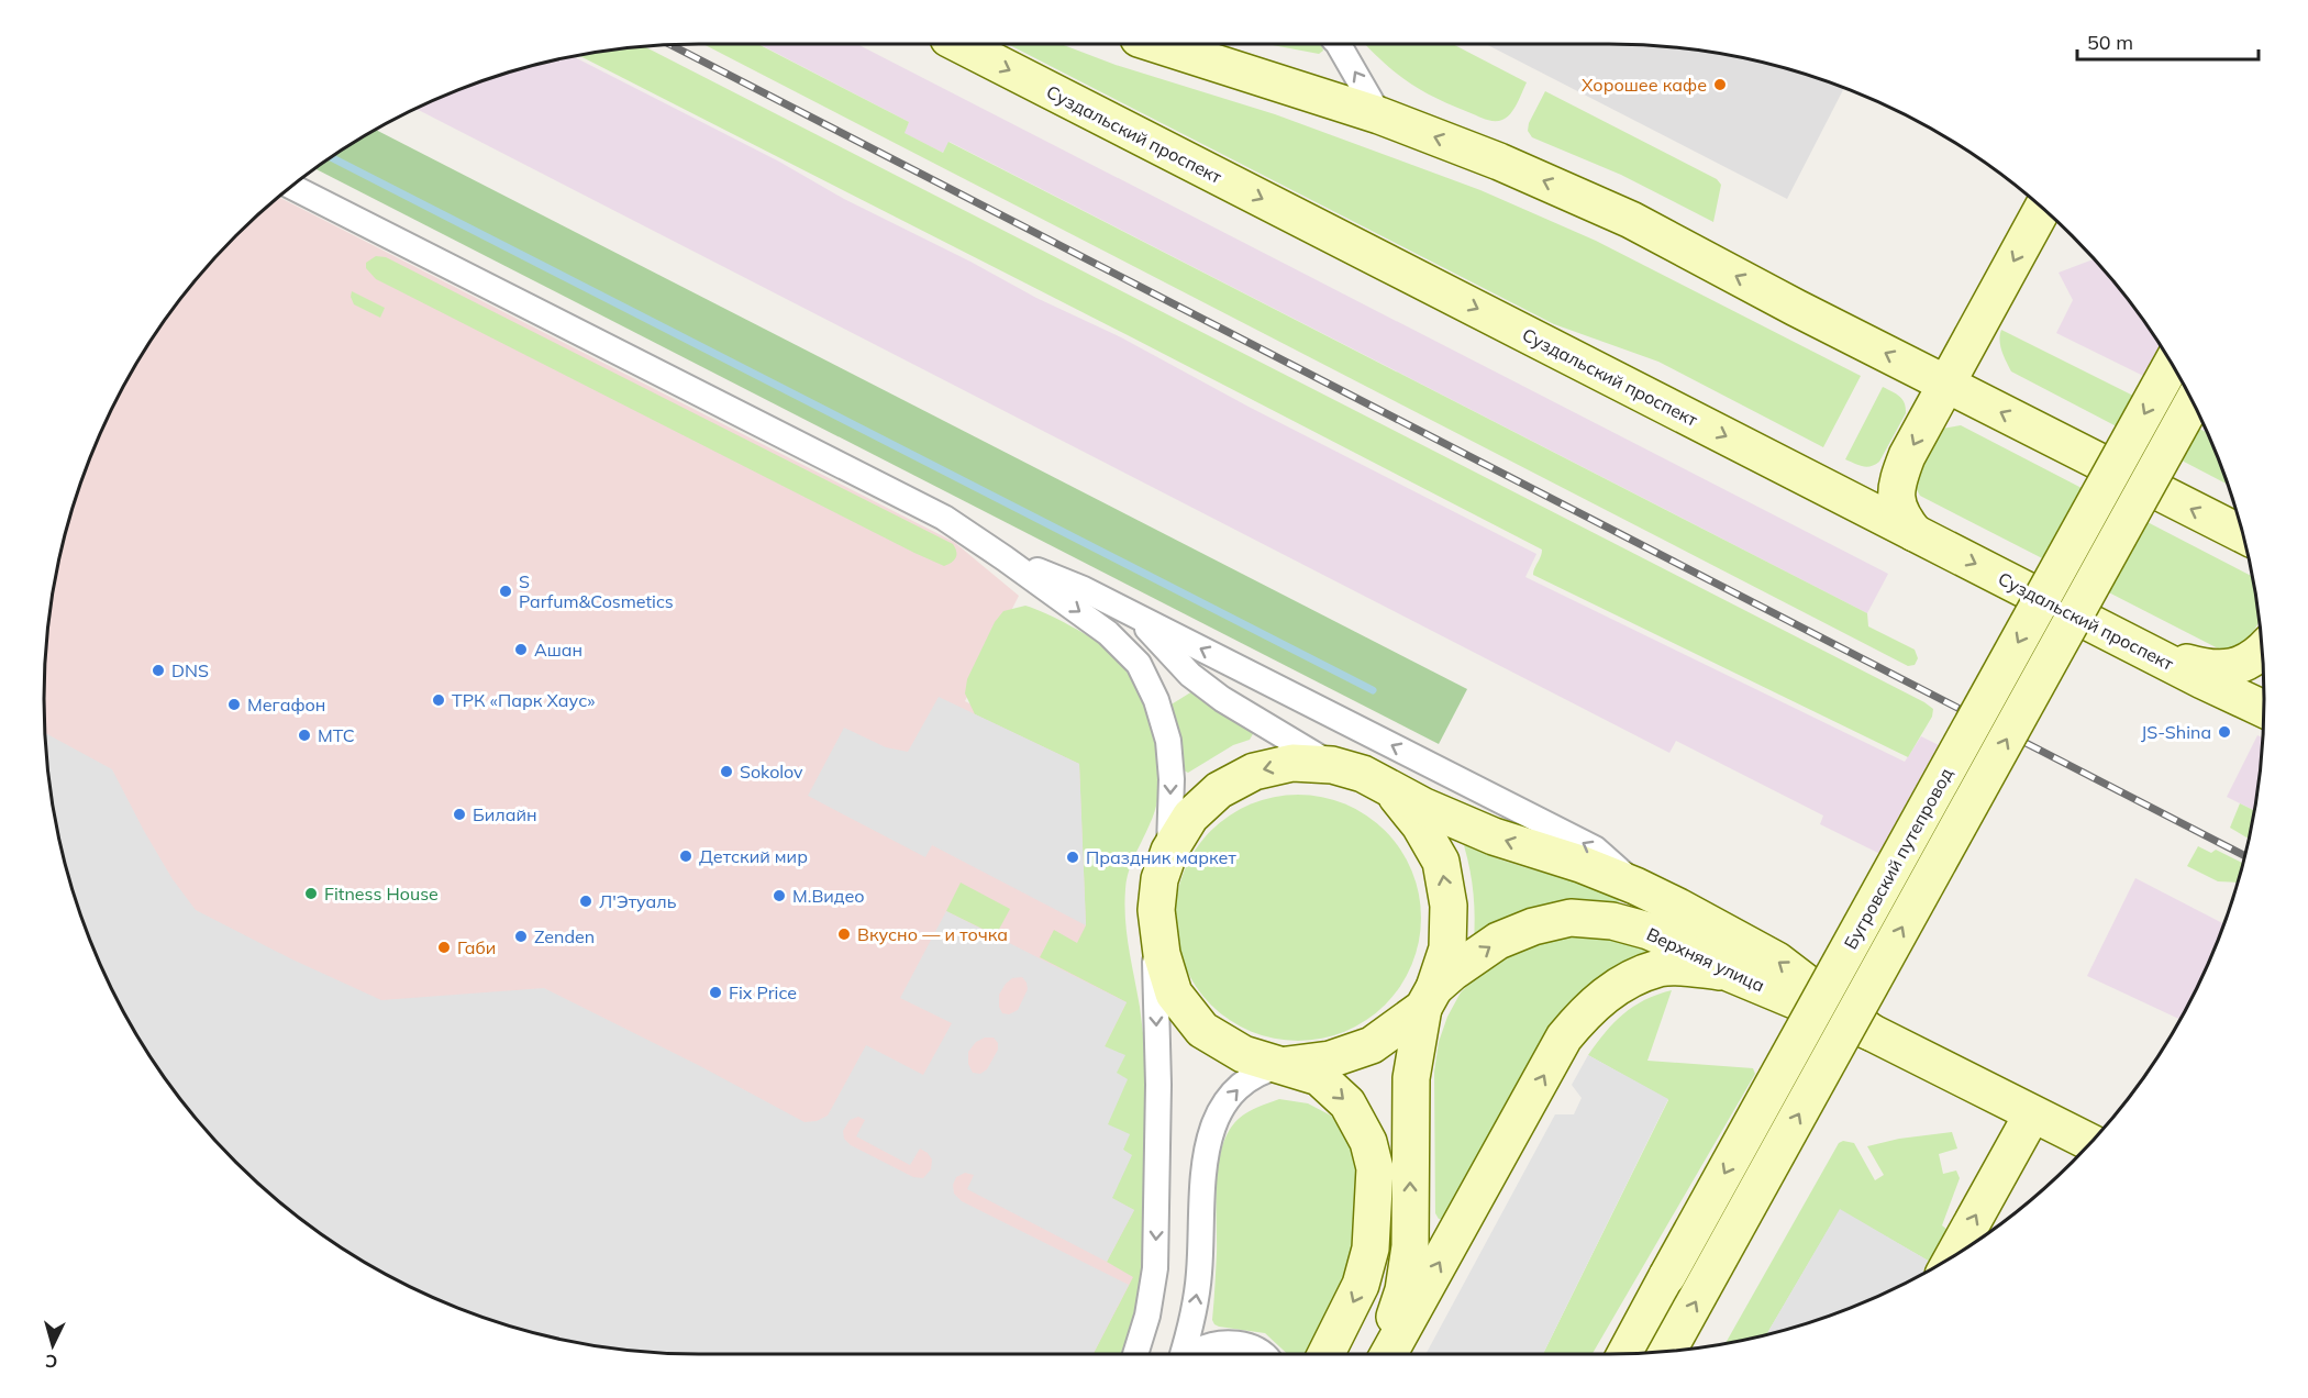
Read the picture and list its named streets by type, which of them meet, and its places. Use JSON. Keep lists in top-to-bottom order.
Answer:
{
  "streets": {
    "main road": ["Суздальский проспект", "Бугровский путепровод", "Верхняя улица"]
  },
  "places": [
    "Хорошее кафе",
    "S Parfum&Cosmetics",
    "Ашан",
    "DNS",
    "ТРК «Парк Хаус»",
    "Мегафон",
    "JS-Shina",
    "МТС",
    "Sokolov",
    "Билайн",
    "Детский мир",
    "Праздник маркет",
    "Fitness House",
    "М.Видео",
    "Л'Этуаль",
    "Вкусно — и точка",
    "Zenden",
    "Габи",
    "Fix Price"
  ],
  "scale_bar": "50 m",
  "north": "bottom"
}
